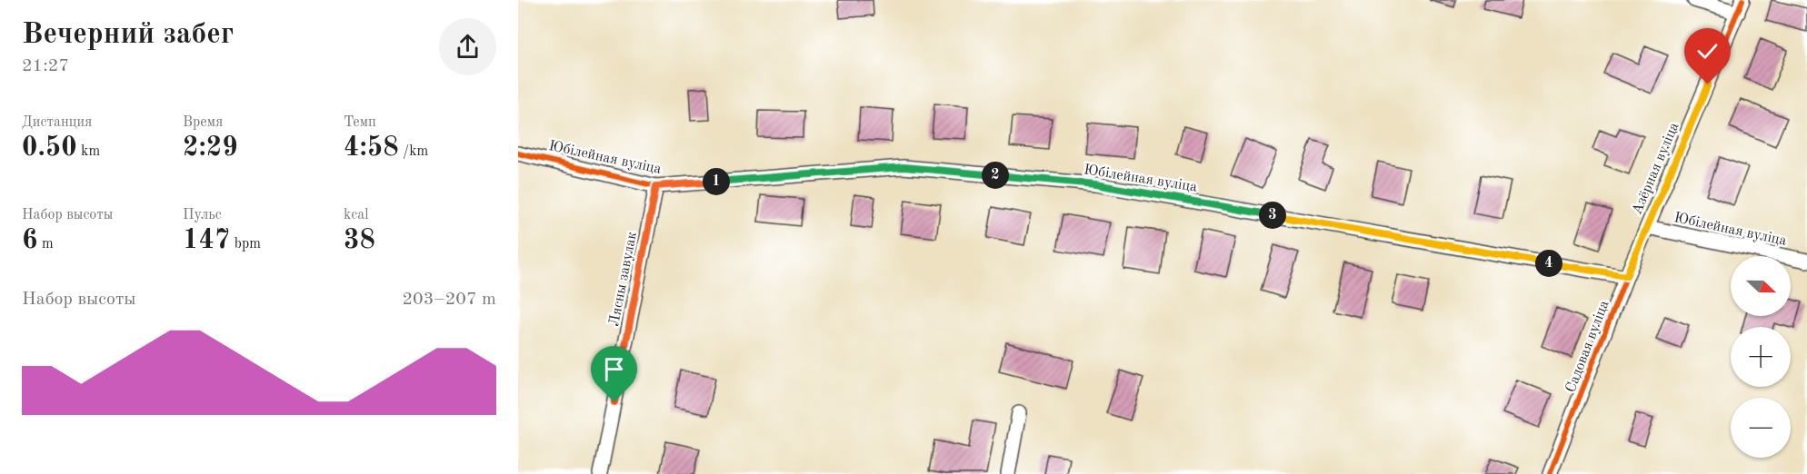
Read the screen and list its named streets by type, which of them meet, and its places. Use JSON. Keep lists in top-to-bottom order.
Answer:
{
  "streets": {
    "street": [
      "Юбілейная вуліца",
      "Азёрная вуліца",
      "Лясны завулак",
      "Садовая вуліца"
    ]
  },
  "crossings": [
    ["Юбілейная вуліца", "Азёрная вуліца"],
    ["Юбілейная вуліца", "Лясны завулак"],
    ["Юбілейная вуліца", "Садовая вуліца"],
    ["Азёрная вуліца", "Садовая вуліца"]
  ],
  "north": "right",
  "page": {
    "heading": ["Вечерний забег", "21:27"],
    "stats": [
      ["Дистанция", "0.50 km"],
      ["Время", "2:29"],
      ["Темп", "4:58 /km"],
      ["Набор высоты", "6 m"],
      ["Пульс", "147 bpm"],
      ["kcal", "38"]
    ],
    "pins": [
      "2",
      "1",
      "3",
      "4"
    ],
    "map_buttons": ["+", "−"],
    "chart": ["Набор высоты", "203–207 m"]
  }
}
